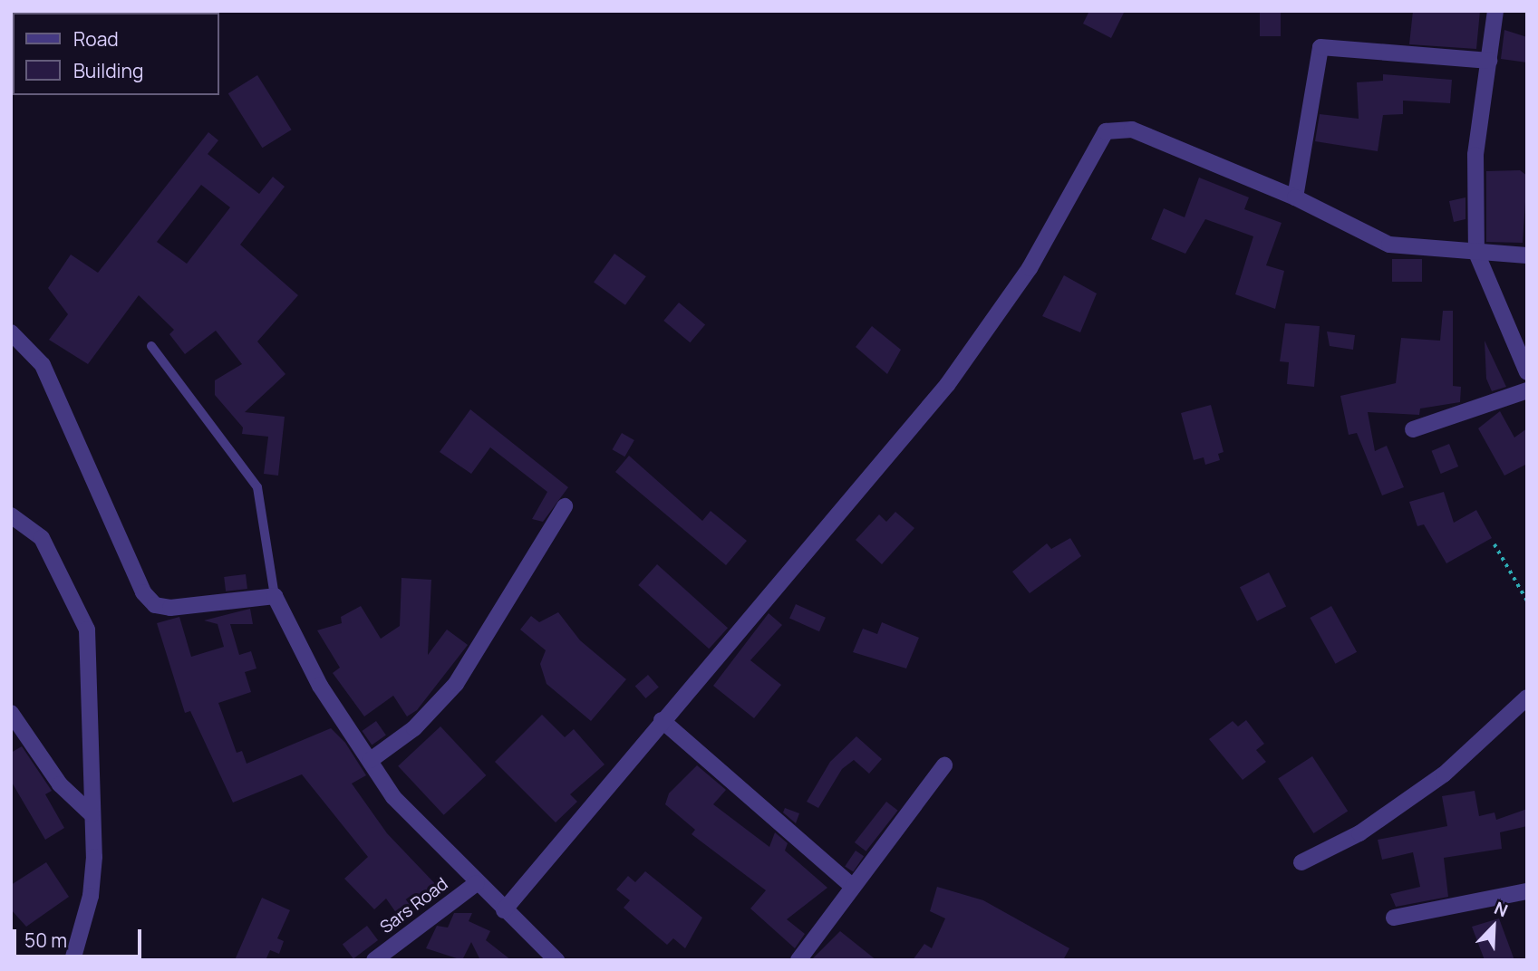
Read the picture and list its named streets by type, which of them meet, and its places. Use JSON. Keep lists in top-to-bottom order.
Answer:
{
  "streets": {
    "street": ["Sars Road"]
  },
  "legend": ["Road", "Building"],
  "scale_bar": "50 m",
  "north": "top right"
}
